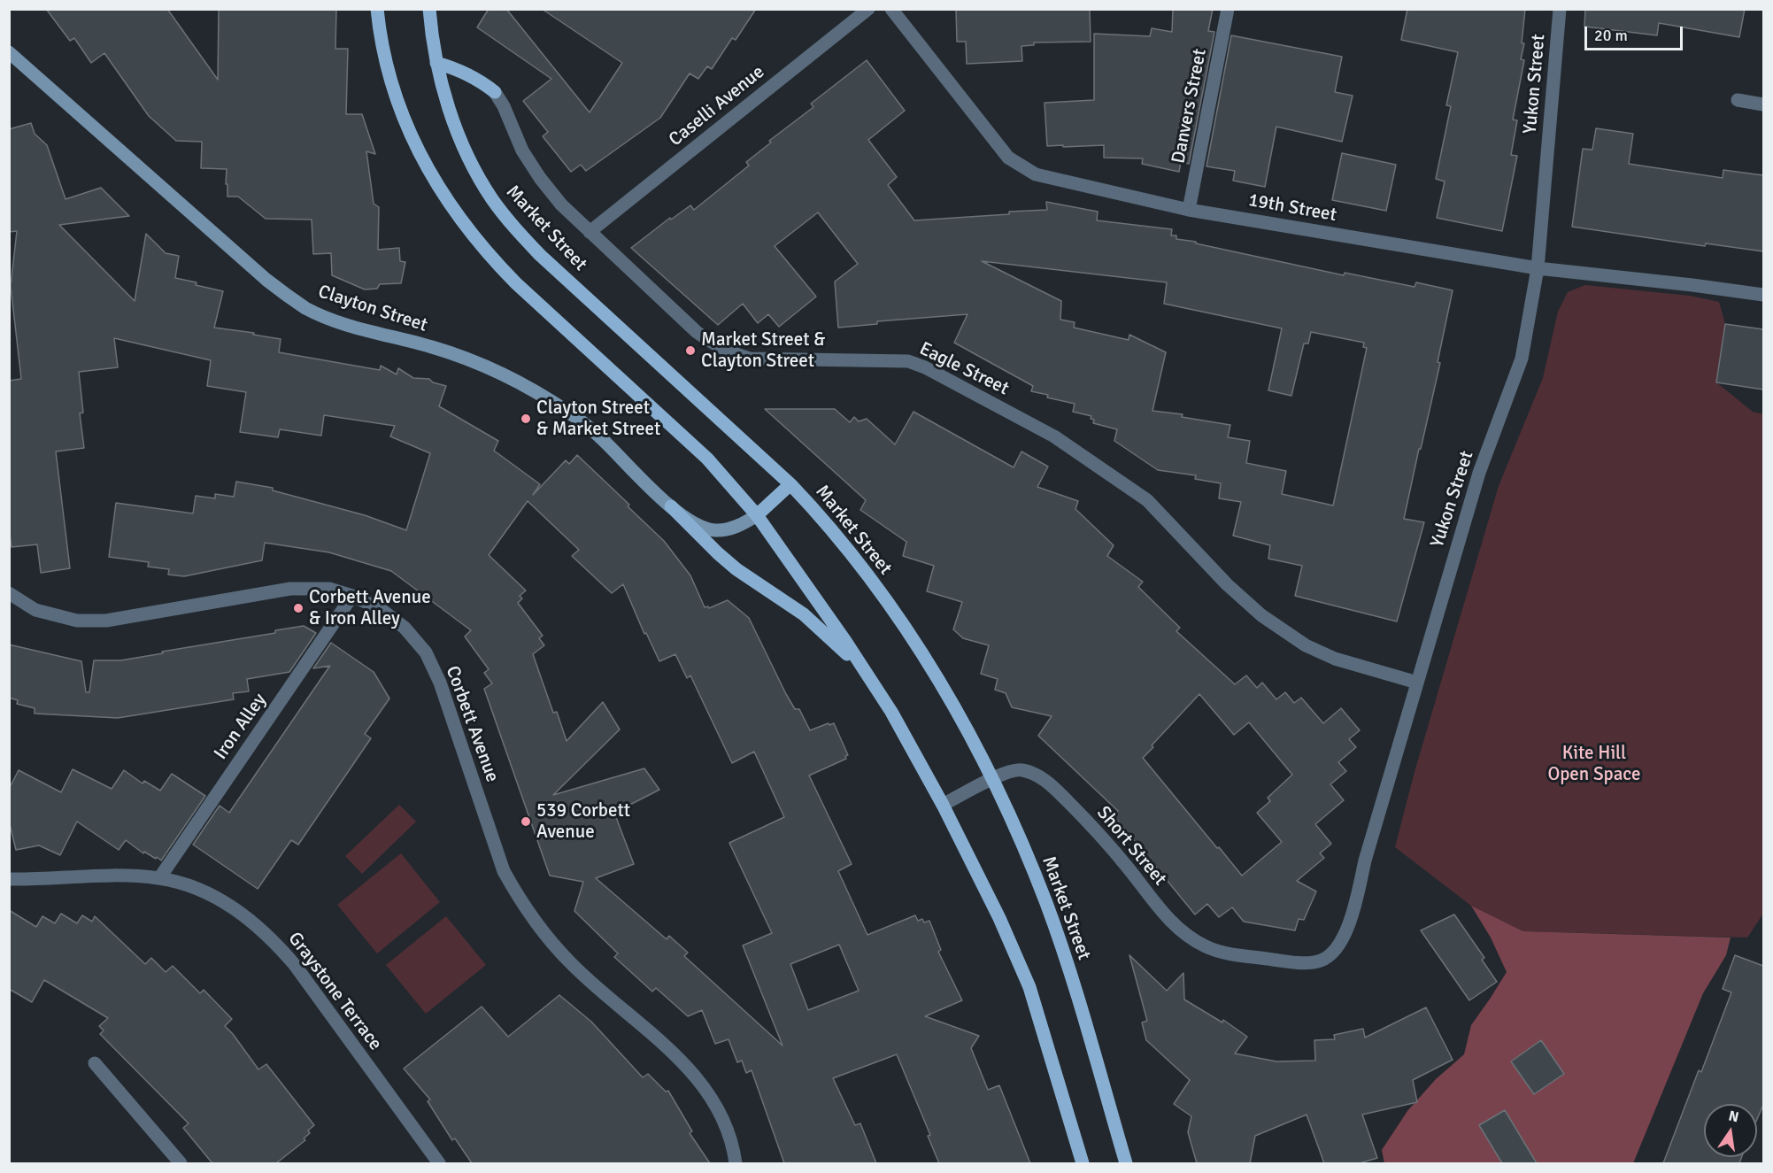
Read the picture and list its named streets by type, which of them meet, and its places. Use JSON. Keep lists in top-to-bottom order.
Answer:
{
  "streets": {
    "main road": ["Market Street", "Clayton Street"],
    "street": [
      "Yukon Street",
      "Caselli Avenue",
      "Danvers Street",
      "19th Street",
      "Eagle Street",
      "Corbett Avenue",
      "Iron Alley",
      "Short Street",
      "Graystone Terrace"
    ]
  },
  "crossings": [
    ["Yukon Street", "19th Street"],
    ["Yukon Street", "Eagle Street"],
    ["Yukon Street", "Short Street"],
    ["Caselli Avenue", "Eagle Street"],
    ["Danvers Street", "19th Street"],
    ["Market Street", "Short Street"],
    ["Corbett Avenue", "Iron Alley"],
    ["Iron Alley", "Graystone Terrace"]
  ],
  "parks": ["Kite Hill Open Space"],
  "places": [
    "Market Street & Clayton Street",
    "Clayton Street & Market Street",
    "Corbett Avenue & Iron Alley",
    "539 Corbett Avenue"
  ],
  "scale_bar": "20 m",
  "north": "top"
}
